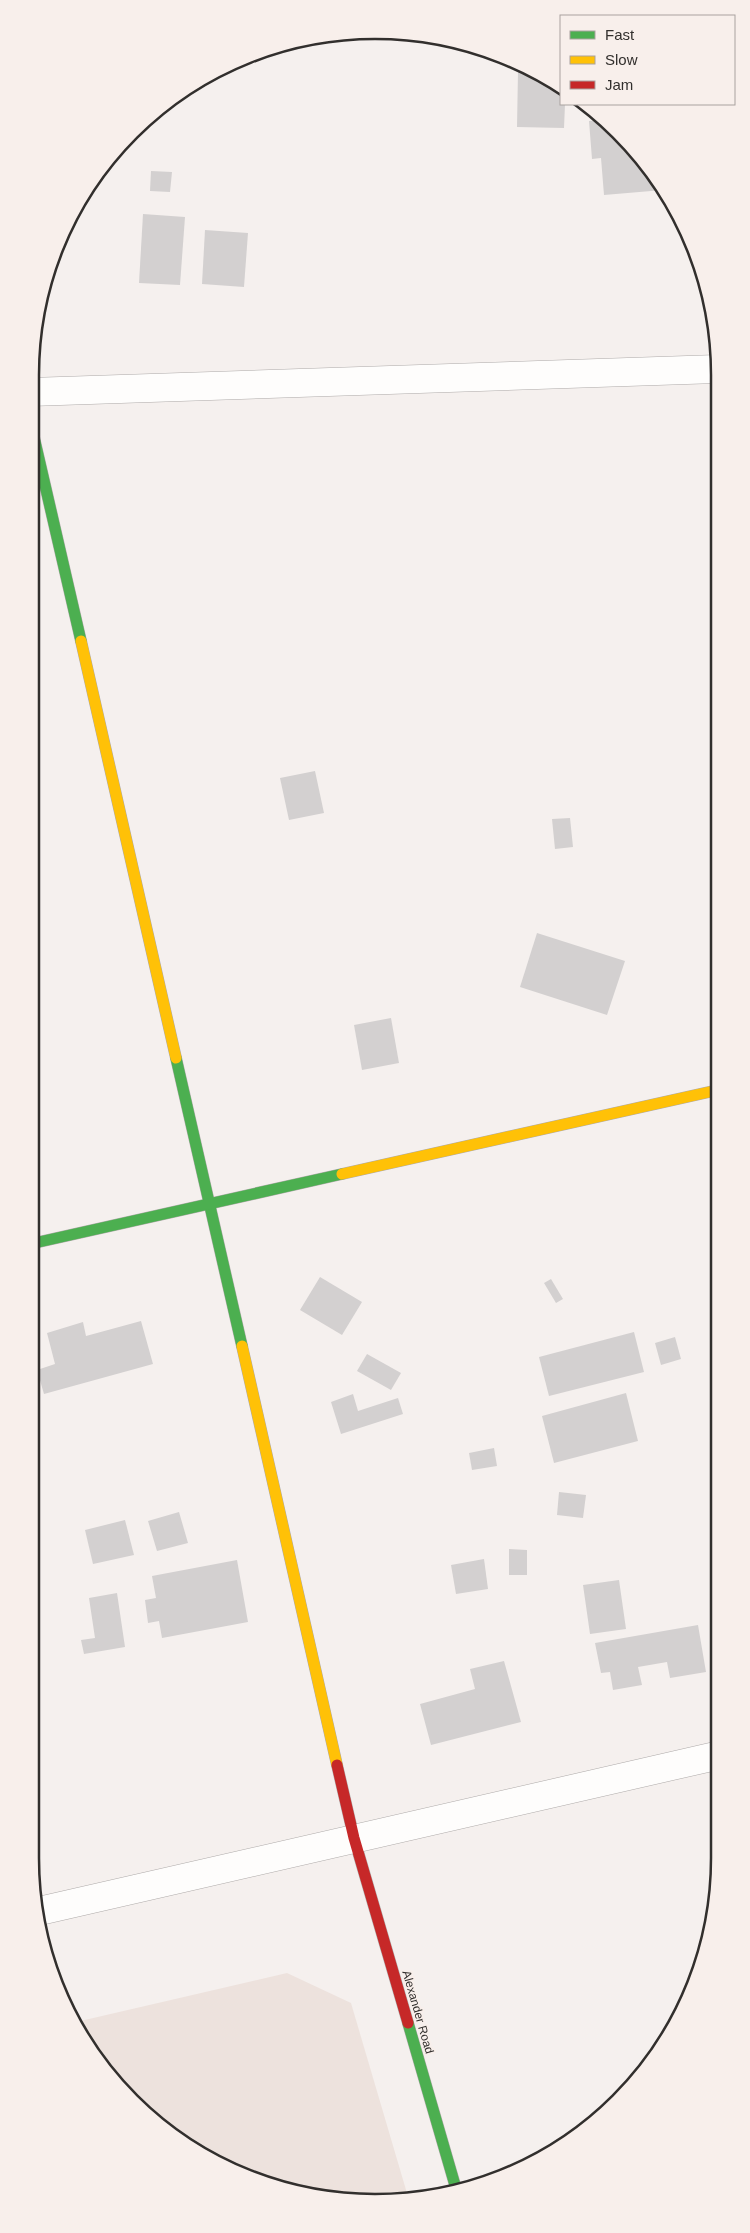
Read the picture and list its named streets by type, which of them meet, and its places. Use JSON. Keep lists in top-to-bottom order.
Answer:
{
  "streets": {
    "street": ["Alexander Road"]
  },
  "legend": ["Fast", "Slow", "Jam"]
}
